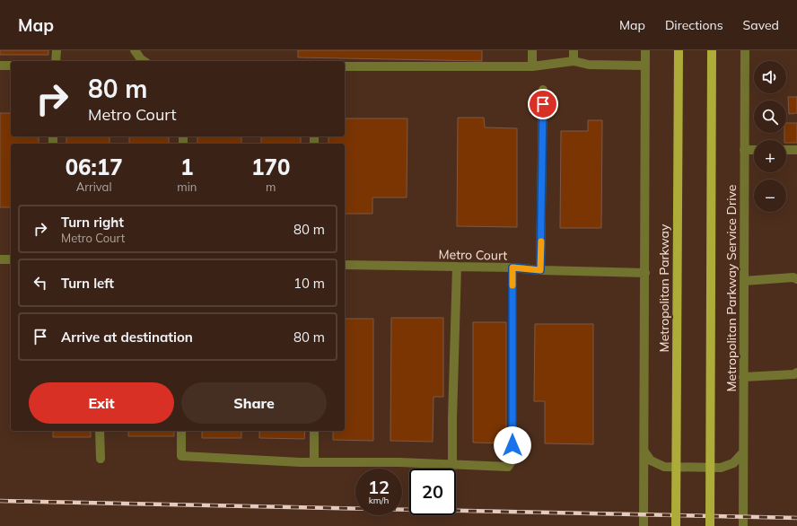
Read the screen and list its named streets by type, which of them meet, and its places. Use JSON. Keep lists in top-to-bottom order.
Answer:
{
  "streets": {
    "main road": ["Metropolitan Parkway"],
    "street": ["Metro Court", "Metropolitan Parkway Service Drive"]
  },
  "page": {
    "header": "Map",
    "nav": ["Map", "Directions", "Saved"],
    "map_buttons": ["+", "−"],
    "turn": ["80 m", "Metro Court"],
    "eta": [
      "06:17",
      "Arrival",
      "1",
      "min",
      "170",
      "m"
    ],
    "list": [
      {
        "name": "Turn right",
        "note": "Metro Court",
        "value": "80 m"
      },
      {
        "name": "Turn left",
        "value": "10 m"
      },
      {
        "name": "Arrive at destination",
        "value": "80 m"
      }
    ],
    "buttons": ["Exit", "Share"],
    "speed": "12 km/h",
    "limit": "20"
  }
}
